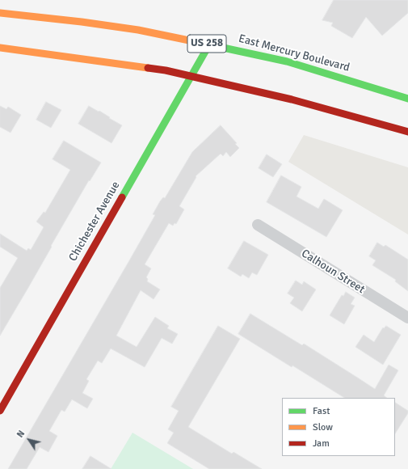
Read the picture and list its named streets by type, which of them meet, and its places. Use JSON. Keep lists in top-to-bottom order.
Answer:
{
  "streets": {
    "main road": ["US 258", "East Mercury Boulevard", "Chichester Avenue"],
    "street": ["Calhoun Street"]
  },
  "crossings": [
    ["East Mercury Boulevard", "Chichester Avenue"]
  ],
  "legend": ["Fast", "Slow", "Jam"],
  "north": "top left"
}
